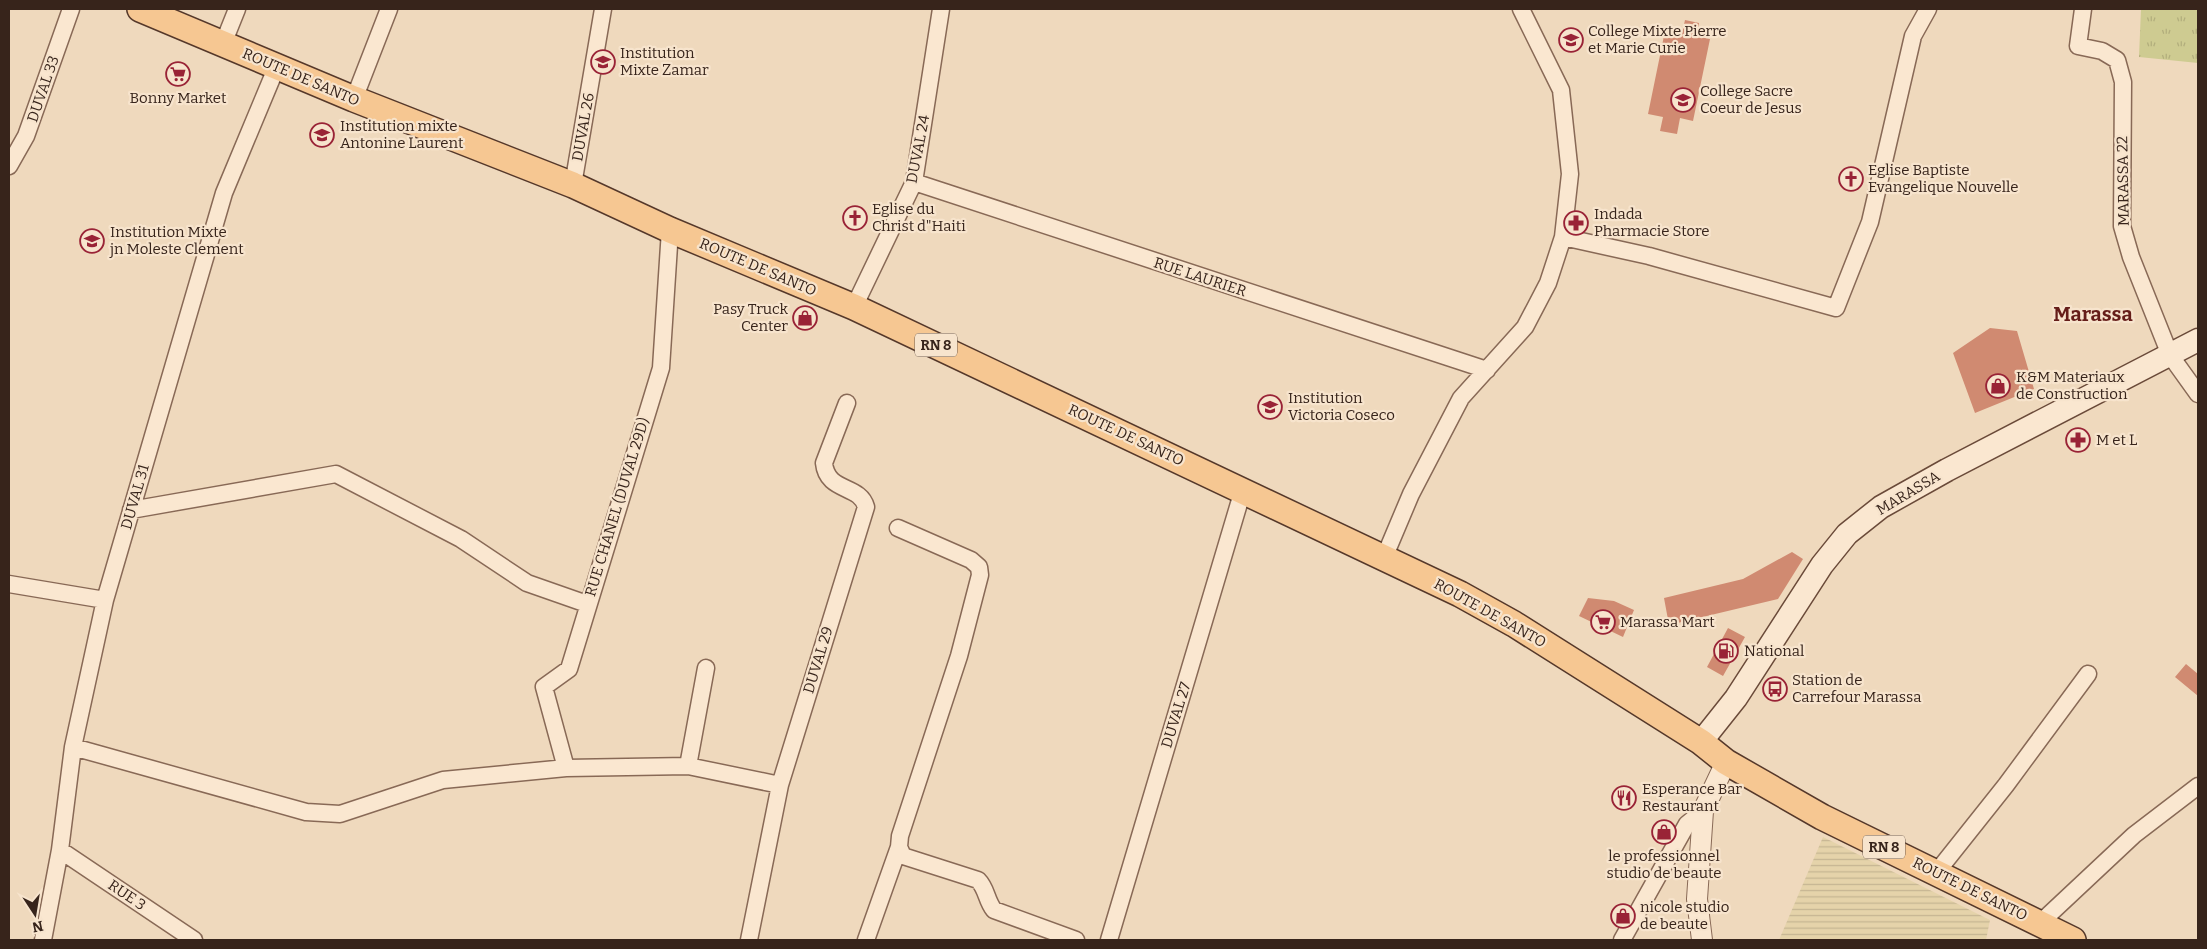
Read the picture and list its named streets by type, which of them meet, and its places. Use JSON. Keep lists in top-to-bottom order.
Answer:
{
  "streets": {
    "main road": ["ROUTE DE SANTO", "RN 8", "MARASSA"],
    "street": [
      "DUVAL 33",
      "DUVAL 26",
      "DUVAL 24",
      "MARASSA 22",
      "RUE LAURIER",
      "DUVAL 31",
      "RUE CHANEL (DUVAL 29D)",
      "DUVAL 29",
      "DUVAL 27",
      "RUE 3"
    ]
  },
  "crossings": [
    ["ROUTE DE SANTO", "DUVAL 26"],
    ["ROUTE DE SANTO", "DUVAL 24"],
    ["ROUTE DE SANTO", "MARASSA"],
    ["ROUTE DE SANTO", "DUVAL 31"],
    ["ROUTE DE SANTO", "RUE CHANEL (DUVAL 29D)"],
    ["ROUTE DE SANTO", "DUVAL 27"],
    ["DUVAL 24", "RUE LAURIER"],
    ["MARASSA 22", "MARASSA"],
    ["DUVAL 31", "RUE 3"]
  ],
  "districts": ["Marassa"],
  "places": {
    "school or university": [
      "College Mixte Pierre et Marie Curie",
      "Institution Mixte Zamar",
      "College Sacre Coeur de Jesus",
      "Institution mixte Antonine Laurent",
      "Institution Mixte jn Moleste Clement",
      "Institution Victoria Coseco"
    ],
    "supermarket": ["Bonny Market", "Marassa Mart"],
    "church": ["Eglise Baptiste Evangelique Nouvelle", "Eglise du Christ d\"Haiti"],
    "pharmacy": ["Indada Pharmacie Store", "M et L"],
    "shop": [
      "Pasy Truck Center",
      "K&M Materiaux de Construction",
      "le professionnel studio de beaute",
      "nicole studio de beaute"
    ],
    "fuel station": ["National"],
    "bus stop": ["Station de Carrefour Marassa"],
    "restaurant": ["Esperance Bar Restaurant"]
  },
  "north": "bottom"
}
